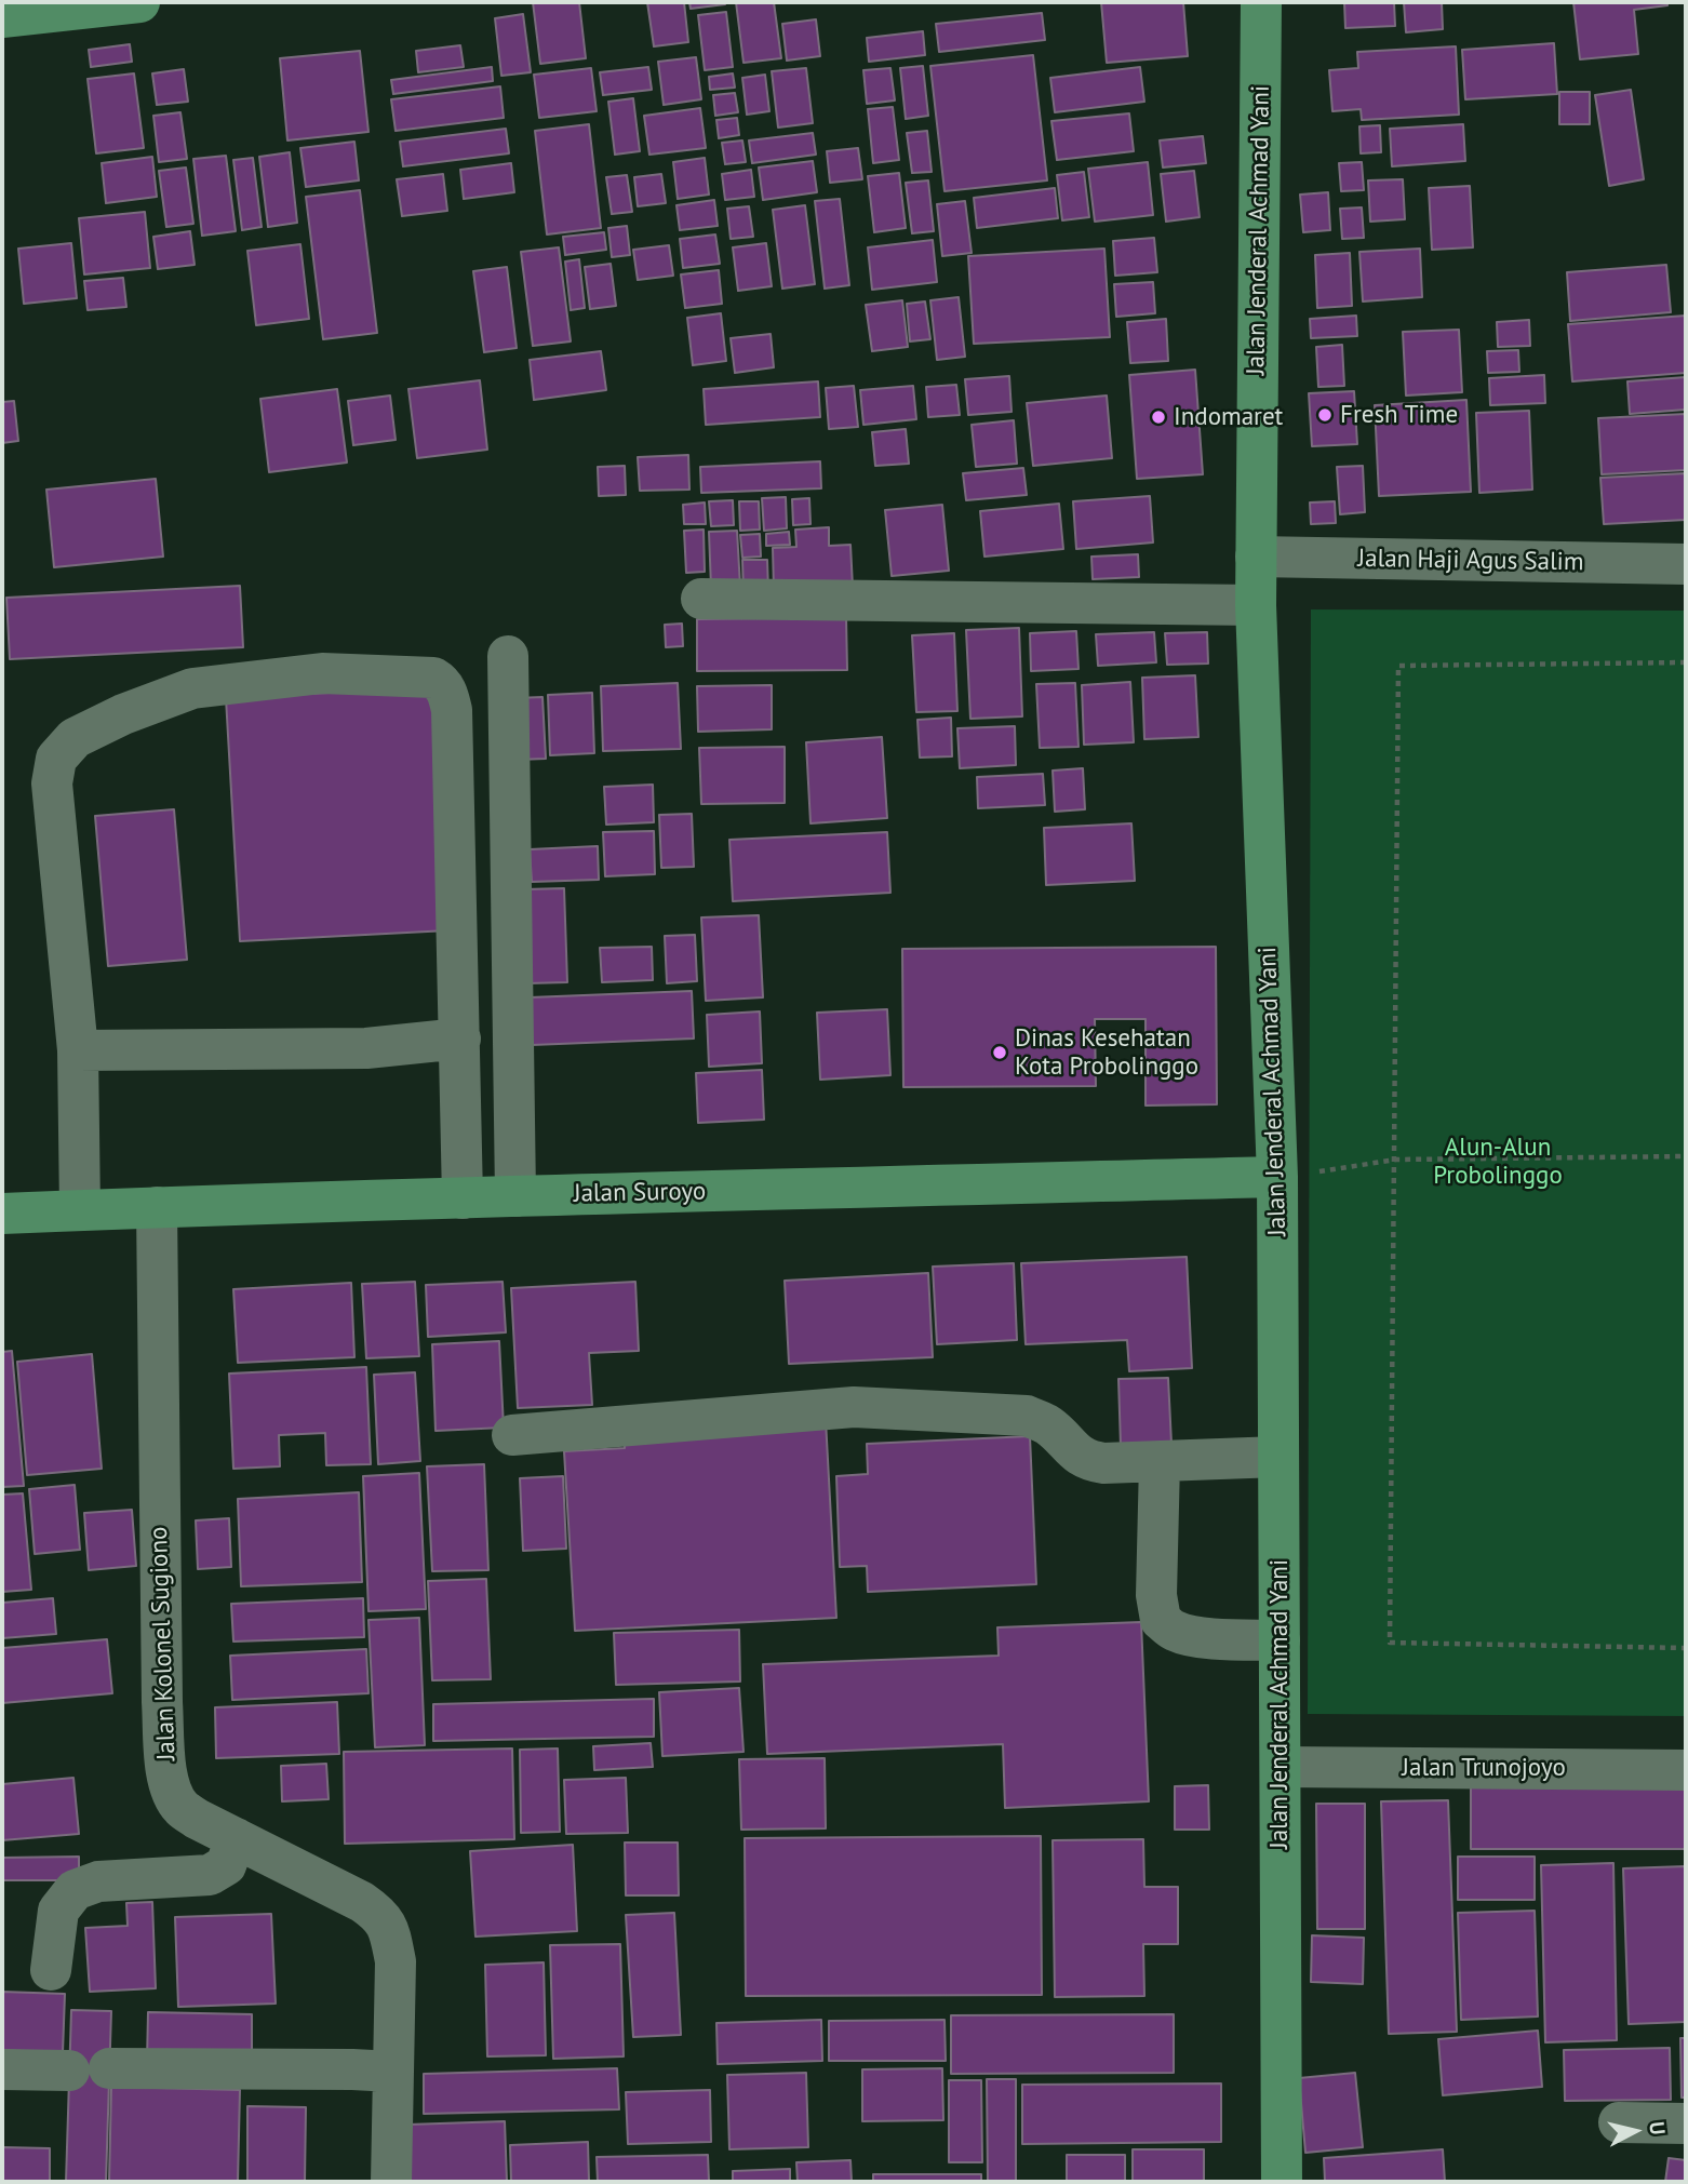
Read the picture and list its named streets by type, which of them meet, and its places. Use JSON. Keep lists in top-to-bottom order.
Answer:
{
  "streets": {
    "main road": ["Jalan Jenderal Achmad Yani", "Jalan Suroyo"],
    "street": ["Jalan Haji Agus Salim", "Jalan Kolonel Sugiono", "Jalan Trunojoyo"]
  },
  "crossings": [
    ["Jalan Jenderal Achmad Yani", "Jalan Haji Agus Salim"],
    ["Jalan Jenderal Achmad Yani", "Jalan Suroyo"],
    ["Jalan Jenderal Achmad Yani", "Jalan Trunojoyo"],
    ["Jalan Suroyo", "Jalan Kolonel Sugiono"]
  ],
  "parks": ["Alun-Alun Probolinggo"],
  "places": ["Fresh Time", "Indomaret", "Dinas Kesehatan Kota Probolinggo"],
  "north": "right"
}
